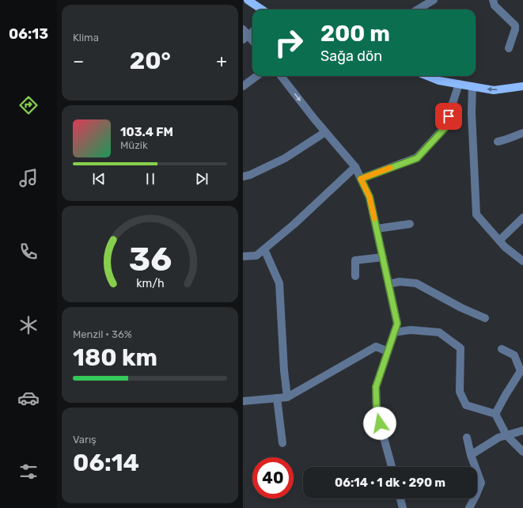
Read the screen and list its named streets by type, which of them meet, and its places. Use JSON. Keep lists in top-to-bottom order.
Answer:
{
  "page": {
    "tabs": "06:13",
    "tile": [
      "Klima",
      ["Menzil · 36%", "180 km"],
      ["Varış", "06:14"]
    ],
    "turn": ["200 m", "Sağa dön"],
    "heat": ["−", "20°", "+"],
    "song": ["103.4 FM", "Müzik"],
    "limit": "40",
    "trip": "06:14 · 1 dk · 290 m",
    "gauge": ["36", "km/h"]
  }
}
